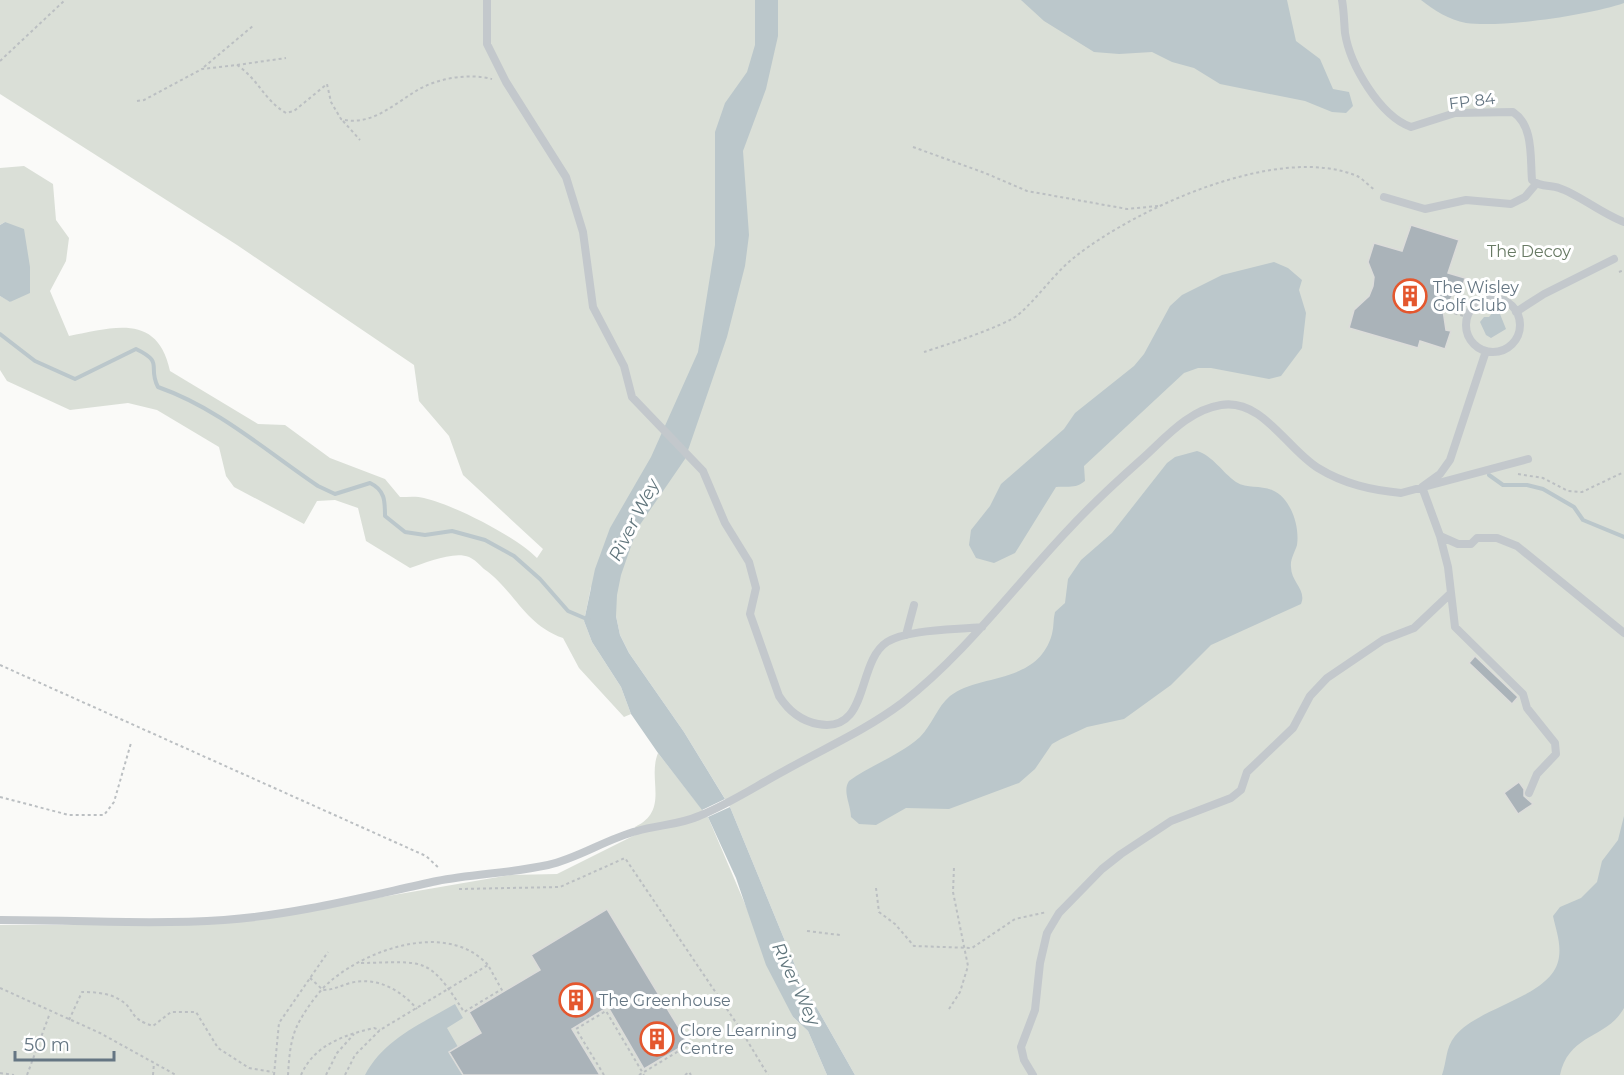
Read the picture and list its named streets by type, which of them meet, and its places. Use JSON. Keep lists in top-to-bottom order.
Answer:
{
  "streets": {
    "lane": ["FP 84"]
  },
  "water": ["River Wey"],
  "parks": ["The Decoy"],
  "places": {
    "building": ["The Wisley Golf Club", "The Greenhouse", "Clore Learning Centre"]
  },
  "scale_bar": "50 m"
}
